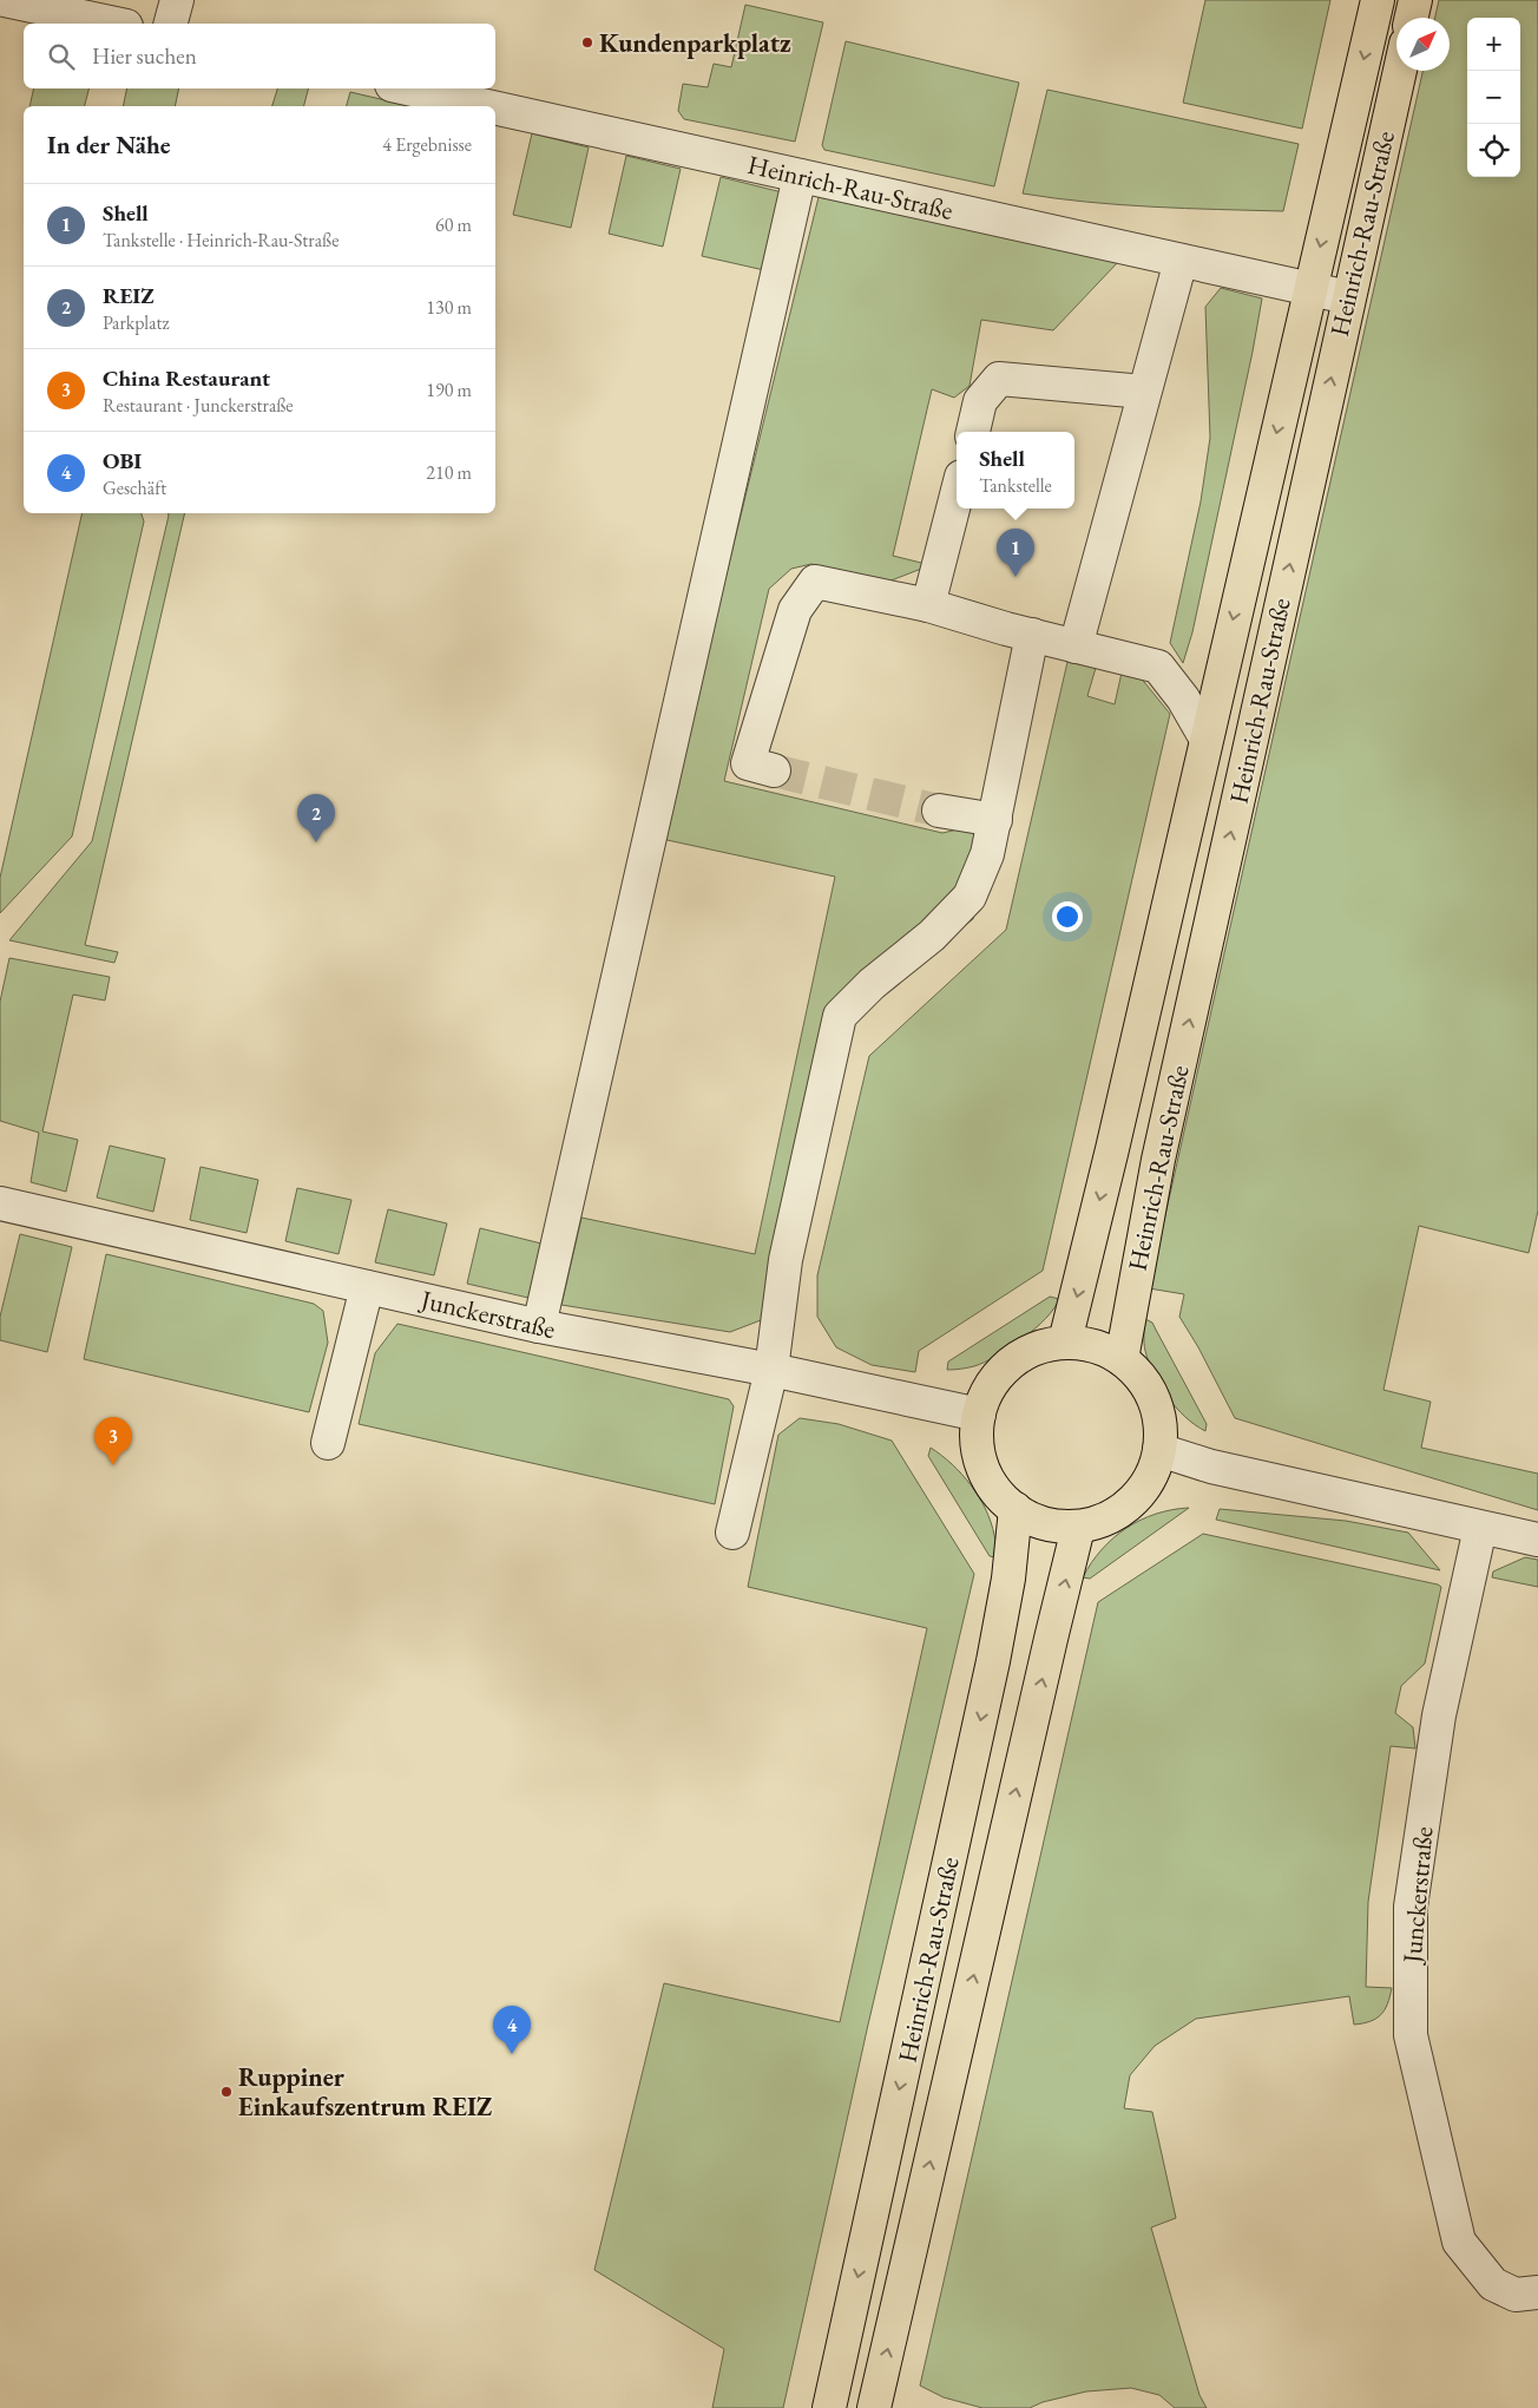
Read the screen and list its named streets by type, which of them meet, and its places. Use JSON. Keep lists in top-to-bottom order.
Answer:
{
  "streets": {
    "main road": ["Heinrich-Rau-Straße"],
    "street": ["Junckerstraße"]
  },
  "crossings": [
    ["Heinrich-Rau-Straße", "Junckerstraße"]
  ],
  "places": ["Kundenparkplatz", "Ruppiner Einkaufszentrum REIZ"],
  "north": "top right",
  "page": {
    "map_buttons": ["+", "−"],
    "search": "Hier suchen",
    "heading": ["In der Nähe", "4 Ergebnisse"],
    "list": [
      {
        "mark": "1",
        "name": "Shell",
        "note": "Tankstelle · Heinrich-Rau-Straße",
        "value": "60 m"
      },
      {
        "mark": "2",
        "name": "REIZ",
        "note": "Parkplatz",
        "value": "130 m"
      },
      {
        "mark": "3",
        "name": "China Restaurant",
        "note": "Restaurant · Junckerstraße",
        "value": "190 m"
      },
      {
        "mark": "4",
        "name": "OBI",
        "note": "Geschäft",
        "value": "210 m"
      }
    ],
    "popup": ["Shell", "Tankstelle"],
    "pins": [
      "1",
      "2",
      "3",
      "4"
    ]
  }
}
